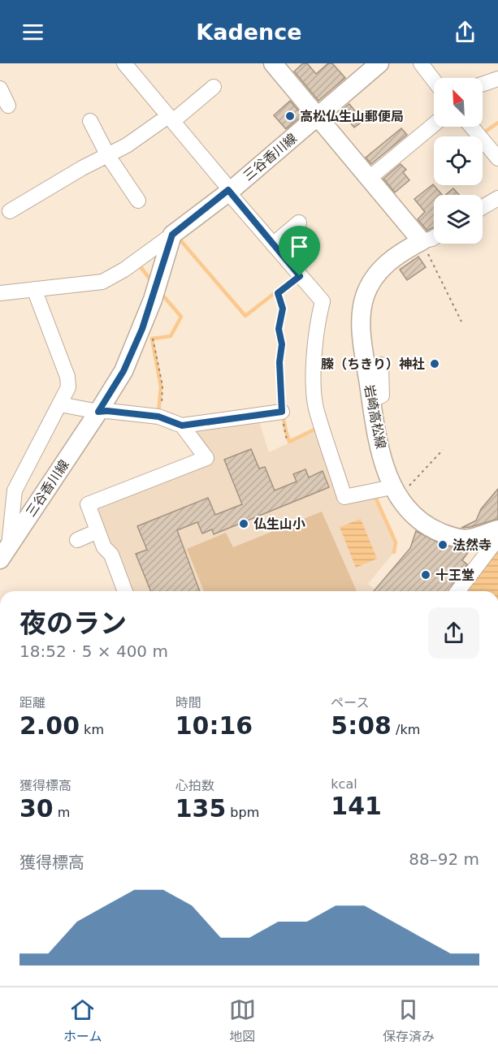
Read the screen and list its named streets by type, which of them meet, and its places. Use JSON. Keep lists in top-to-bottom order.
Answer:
{
  "streets": {
    "main road": ["三谷香川線", "岩崎高松線"]
  },
  "places": [
    "高松仏生山郵便局",
    "榺（ちきり）神社",
    "仏生山小",
    "法然寺",
    "十王堂"
  ],
  "north": "top left",
  "page": {
    "header": "Kadence",
    "heading": ["夜のラン", "18:52 · 5 × 400 m"],
    "stats": [
      ["距離", "2.00 km"],
      ["時間", "10:16"],
      ["ペース", "5:08 /km"],
      ["獲得標高", "30 m"],
      ["心拍数", "135 bpm"],
      ["kcal", "141"]
    ],
    "chart": ["獲得標高", "88–92 m"],
    "tabs": ["ホーム", "地図", "保存済み"]
  }
}
